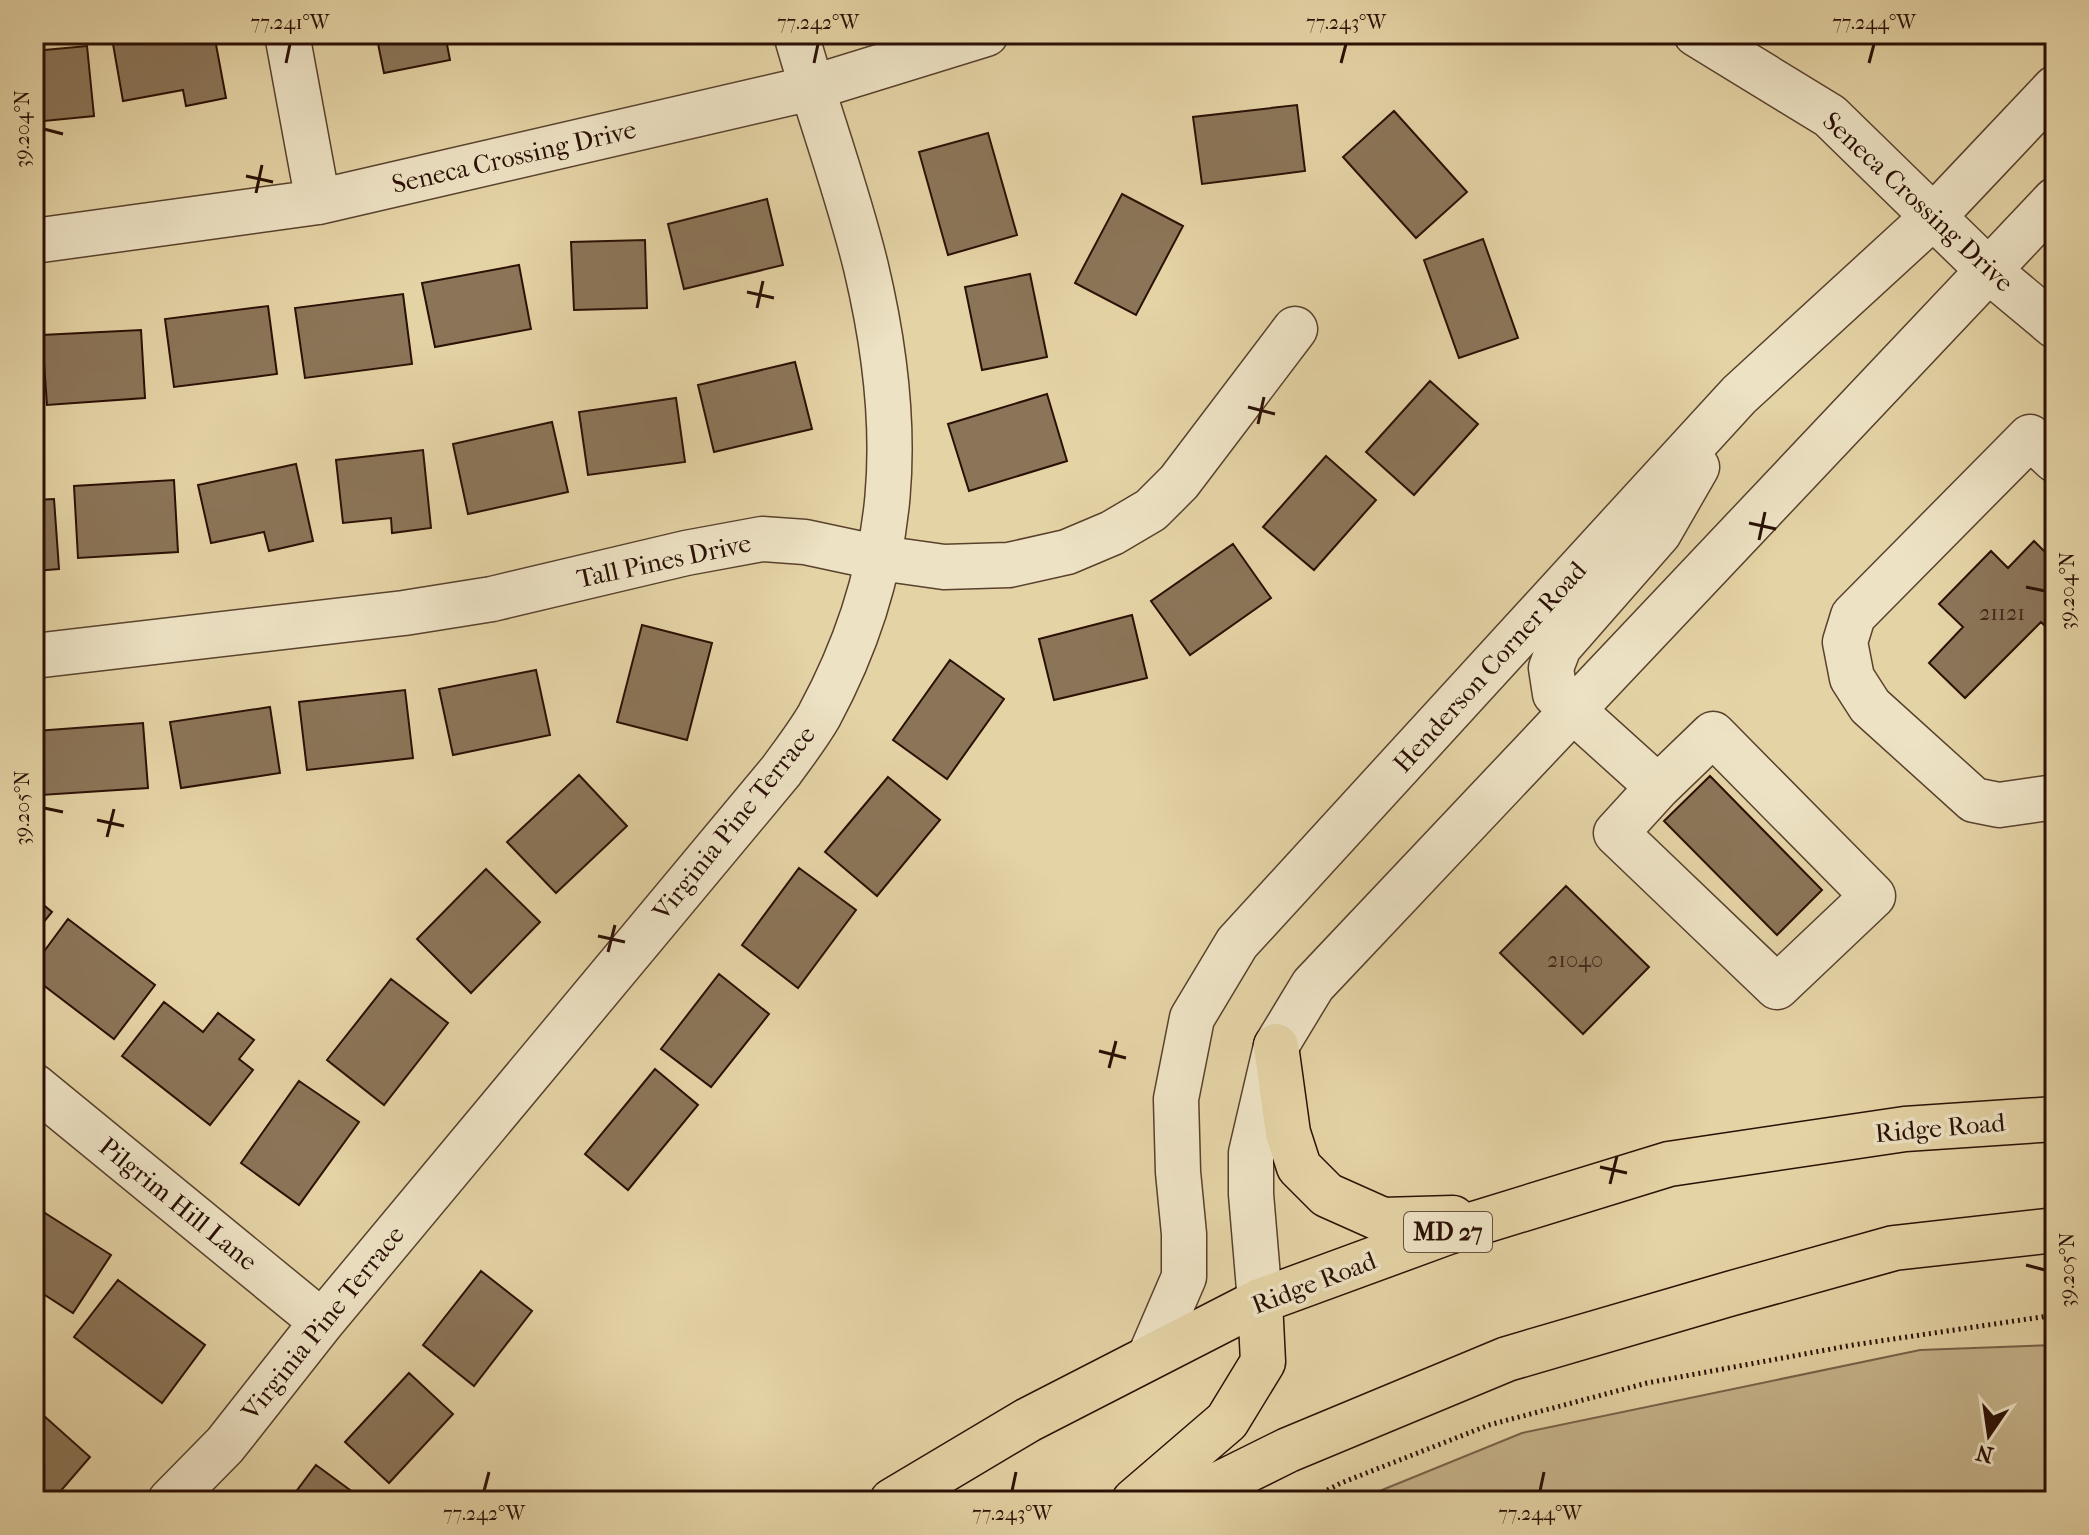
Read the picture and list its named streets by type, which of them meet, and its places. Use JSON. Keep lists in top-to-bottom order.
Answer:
{
  "streets": {
    "highway": ["Ridge Road", "MD 27"],
    "street": [
      "Seneca Crossing Drive",
      "Tall Pines Drive",
      "Henderson Corner Road",
      "Virginia Pine Terrace",
      "Pilgrim Hill Lane"
    ]
  },
  "crossings": [
    ["Seneca Crossing Drive", "Henderson Corner Road"],
    ["Seneca Crossing Drive", "Virginia Pine Terrace"],
    ["Tall Pines Drive", "Virginia Pine Terrace"],
    ["Henderson Corner Road", "Ridge Road"],
    ["Virginia Pine Terrace", "Pilgrim Hill Lane"]
  ],
  "house_numbers": ["21121", "21040"],
  "north": "bottom",
  "coordinates": [
    "77.241°W",
    "77.242°W",
    "77.243°W",
    "77.244°W",
    "39.204°N",
    "39.205°N"
  ]
}
